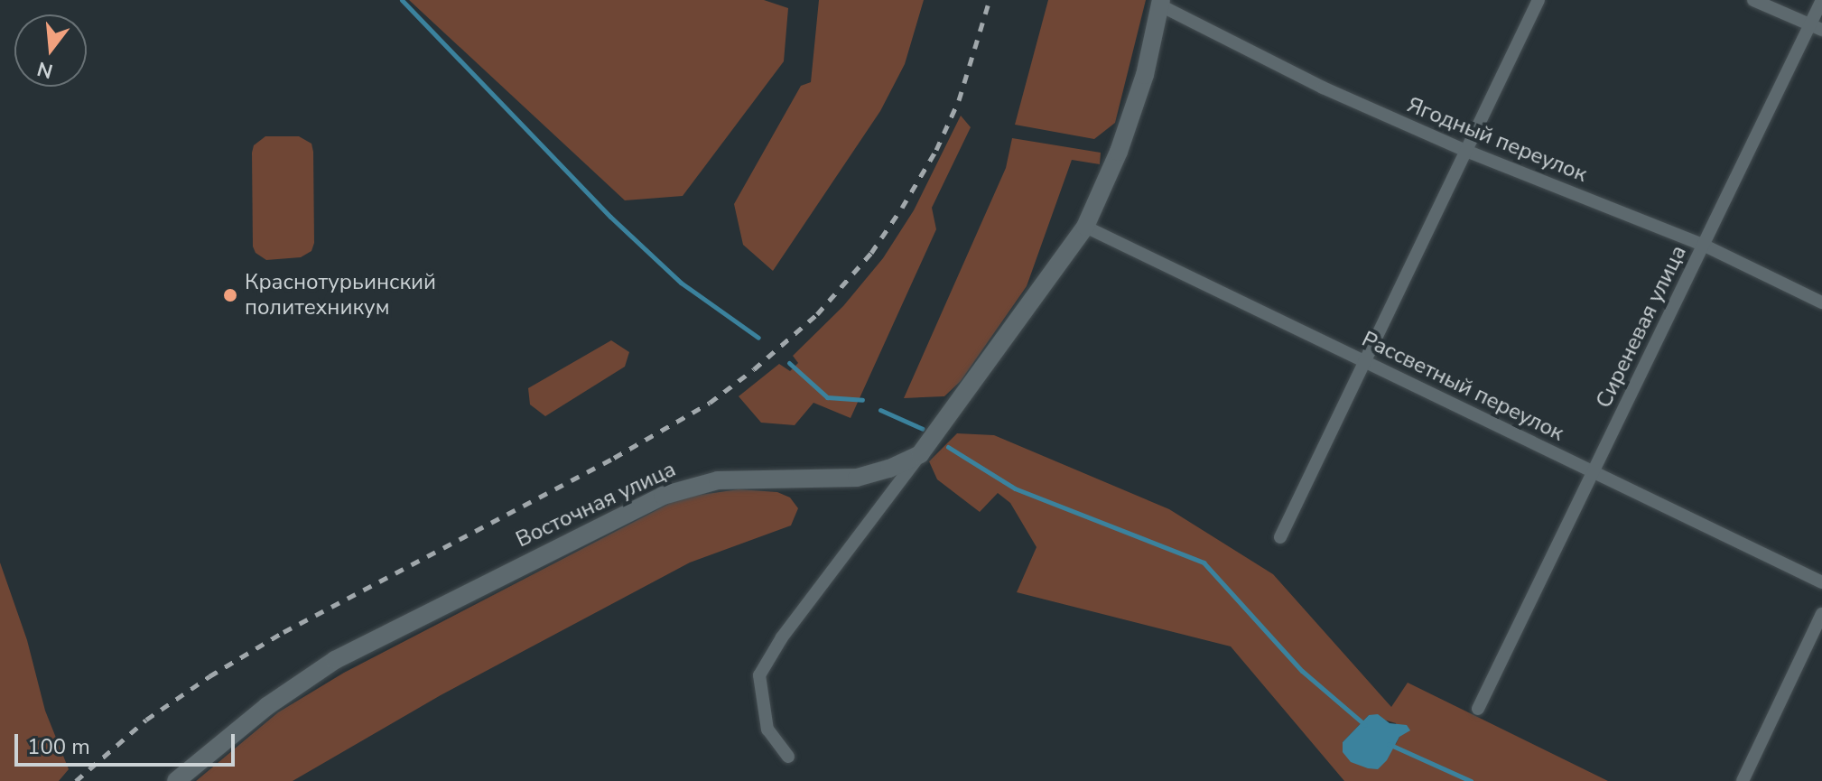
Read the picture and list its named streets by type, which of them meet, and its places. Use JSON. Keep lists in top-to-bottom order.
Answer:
{
  "streets": {
    "street": [
      "Ягодный переулок",
      "Сиреневая улица",
      "Рассветный переулок",
      "Восточная улица"
    ]
  },
  "crossings": [
    ["Ягодный переулок", "Сиреневая улица"],
    ["Ягодный переулок", "Восточная улица"],
    ["Сиреневая улица", "Рассветный переулок"],
    ["Рассветный переулок", "Восточная улица"]
  ],
  "places": ["Краснотурьинский политехникум"],
  "scale_bar": "100 m",
  "north": "bottom"
}
